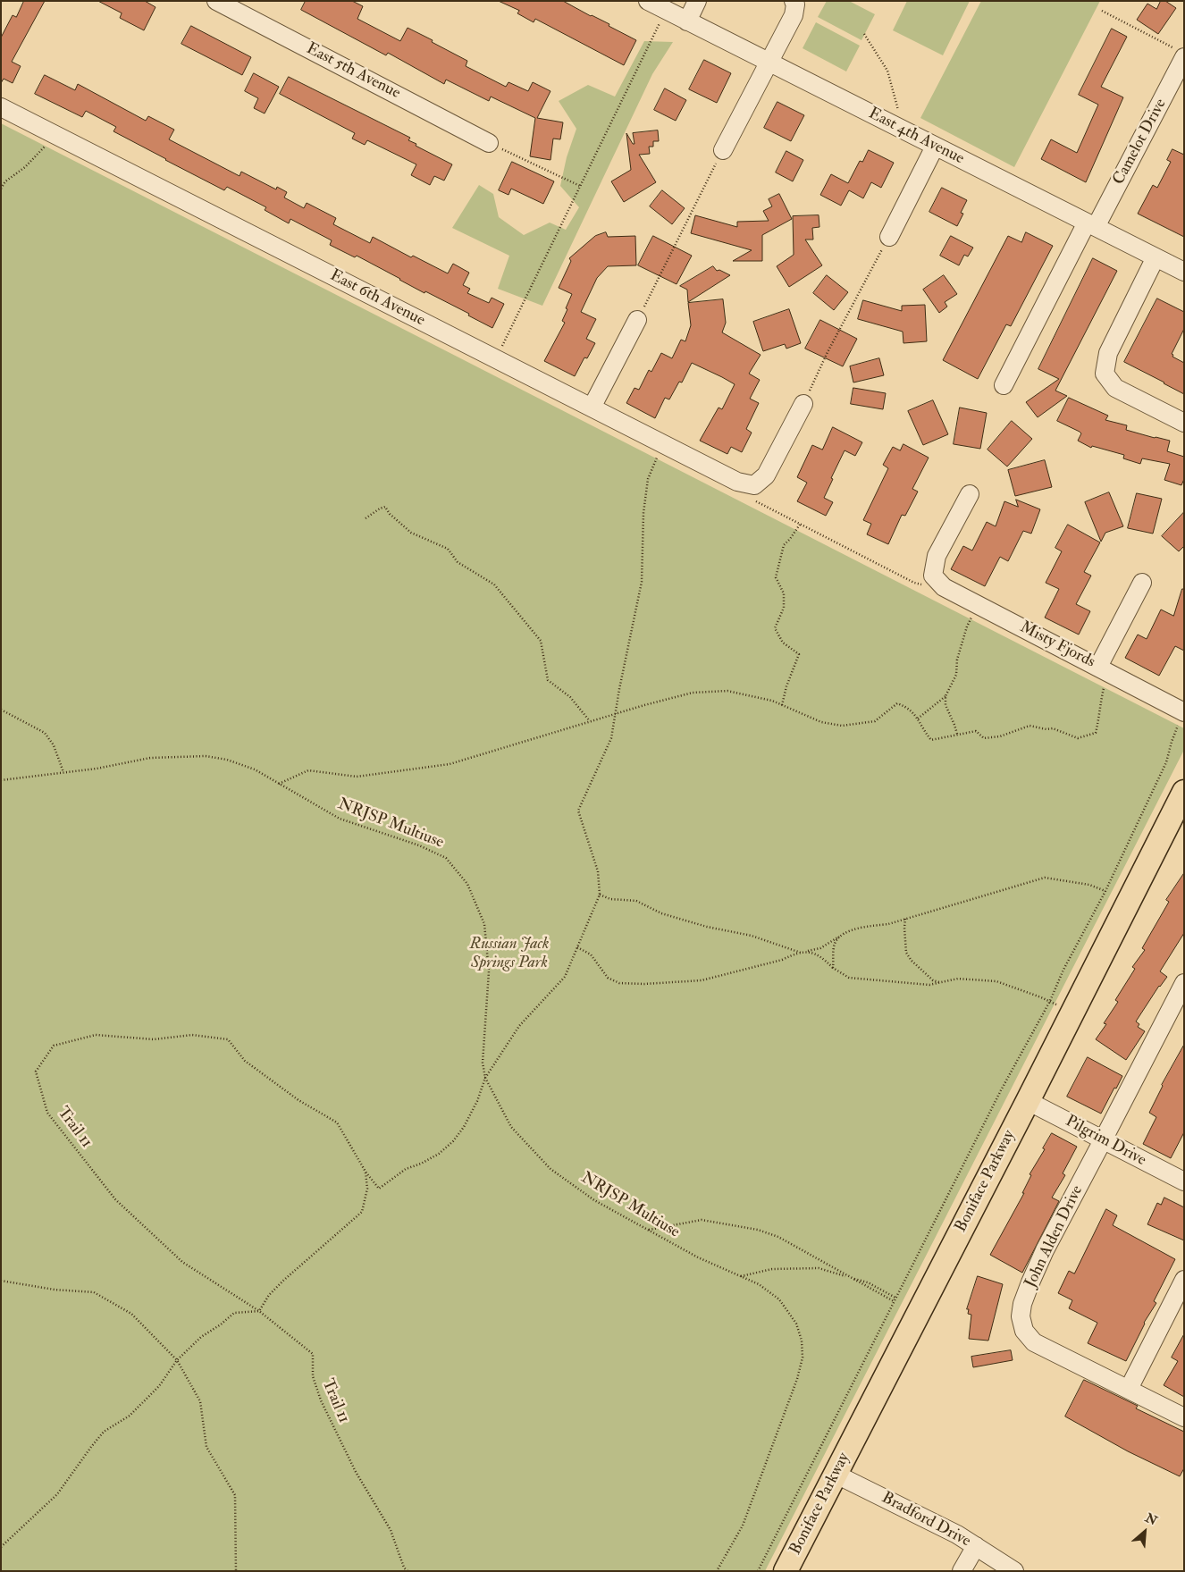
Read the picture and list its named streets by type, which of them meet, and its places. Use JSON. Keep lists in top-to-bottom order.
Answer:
{
  "streets": {
    "main road": ["Boniface Parkway"],
    "street": [
      "East 5th Avenue",
      "East 4th Avenue",
      "Camelot Drive",
      "East 6th Avenue",
      "Misty Fjords",
      "Pilgrim Drive",
      "John Alden Drive",
      "Bradford Drive"
    ],
    "path": ["NRJSP Multiuse", "Trail 11"]
  },
  "crossings": [
    ["East 4th Avenue", "Camelot Drive"],
    ["NRJSP Multiuse", "Trail 11"],
    ["Pilgrim Drive", "Boniface Parkway"],
    ["Pilgrim Drive", "John Alden Drive"],
    ["Boniface Parkway", "Bradford Drive"]
  ],
  "parks": ["Russian Jack Springs Park"],
  "north": "top right"
}
